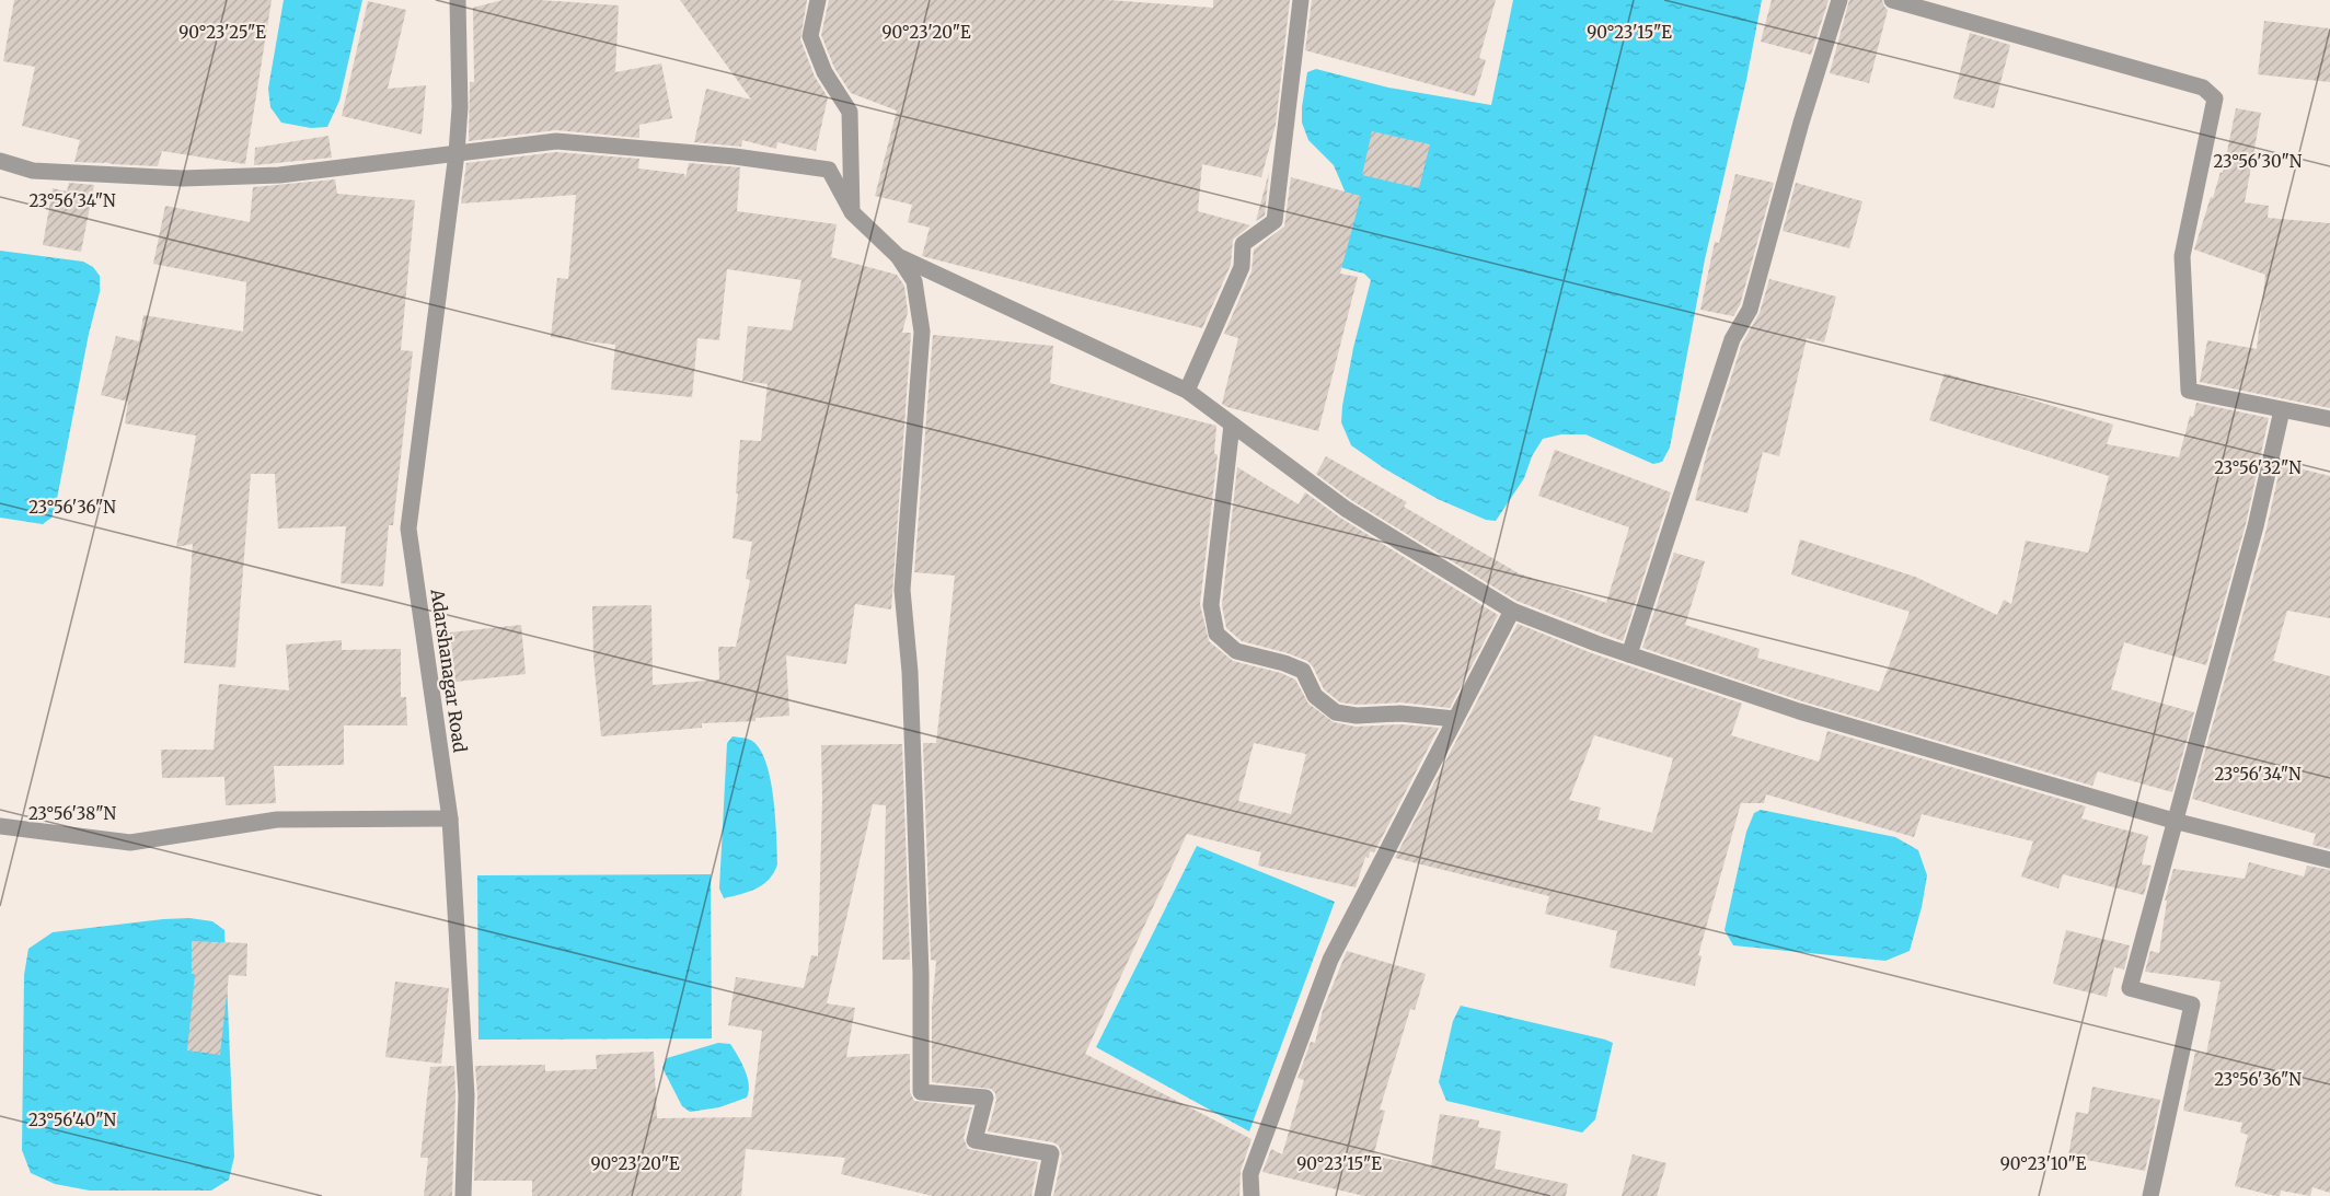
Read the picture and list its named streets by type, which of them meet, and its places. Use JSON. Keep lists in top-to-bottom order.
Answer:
{
  "streets": {
    "street": ["Adarshanagar Road"]
  },
  "coordinates": [
    "90°23'25\"E",
    "90°23'20\"E",
    "90°23'15\"E",
    "23°56'30\"N",
    "23°56'34\"N",
    "23°56'32\"N",
    "23°56'36\"N",
    "23°56'38\"N",
    "23°56'40\"N",
    "90°23'10\"E"
  ]
}
